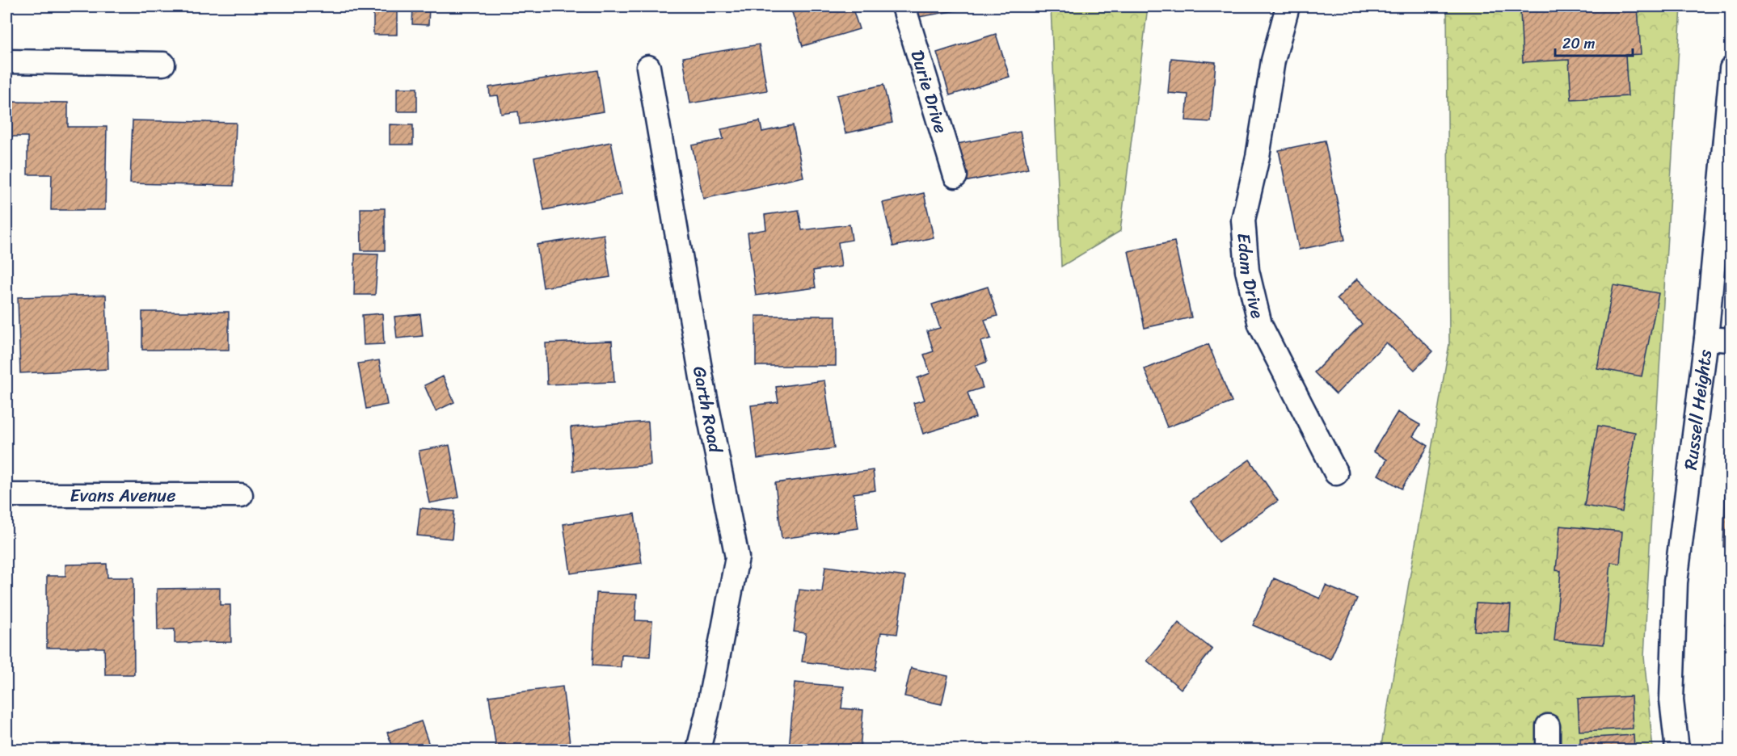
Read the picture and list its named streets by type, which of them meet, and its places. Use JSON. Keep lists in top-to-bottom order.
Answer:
{
  "streets": {
    "street": [
      "Durie Drive",
      "Edam Drive",
      "Garth Road",
      "Russell Heights",
      "Evans Avenue"
    ]
  },
  "scale_bar": "20 m"
}
